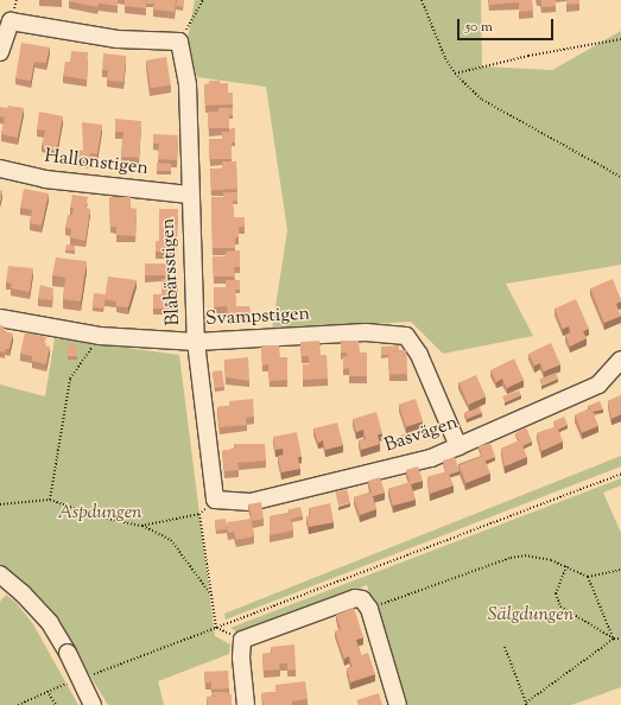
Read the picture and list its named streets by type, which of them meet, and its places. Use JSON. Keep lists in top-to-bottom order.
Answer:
{
  "streets": {
    "street": [
      "Hallonstigen",
      "Blåbärsstigen",
      "Svampstigen",
      "Basvägen"
    ]
  },
  "crossings": [
    ["Hallonstigen", "Blåbärsstigen"],
    ["Blåbärsstigen", "Svampstigen"],
    ["Blåbärsstigen", "Basvägen"],
    ["Svampstigen", "Basvägen"]
  ],
  "parks": ["Aspdungen", "Sälgdungen"],
  "scale_bar": "50 m"
}
